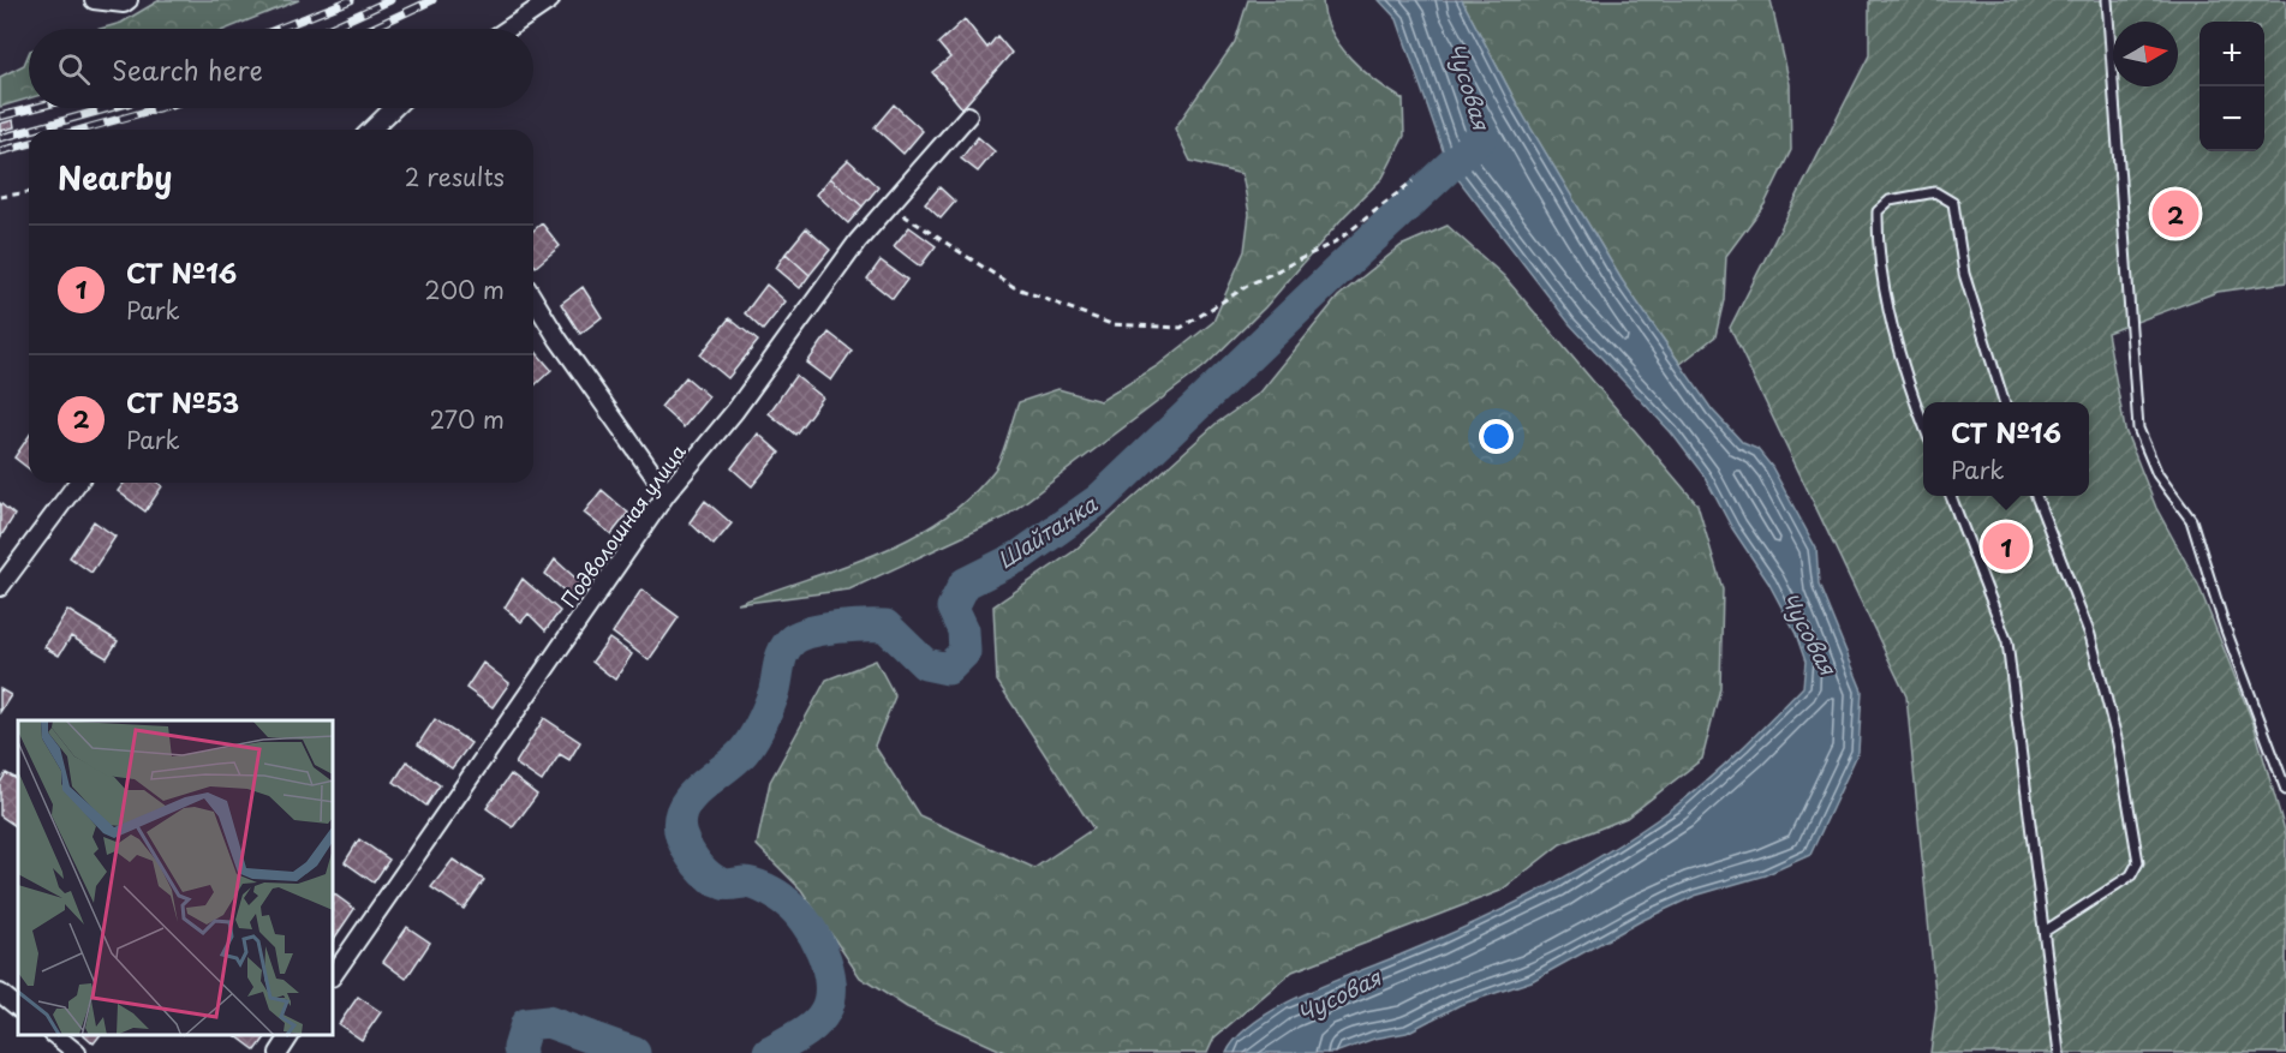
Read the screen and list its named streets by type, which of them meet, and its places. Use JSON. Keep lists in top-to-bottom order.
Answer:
{
  "streets": {
    "street": ["Подволошная улица"]
  },
  "water": ["Чусовая", "Шайтанка"],
  "north": "right",
  "page": {
    "map_buttons": ["+", "−"],
    "search": "Search here",
    "heading": ["Nearby", "2 results"],
    "pins": ["2", "1"],
    "list": [
      {
        "mark": "1",
        "name": "СТ №16",
        "note": "Park",
        "value": "200 m"
      },
      {
        "mark": "2",
        "name": "СТ №53",
        "note": "Park",
        "value": "270 m"
      }
    ],
    "popup": ["СТ №16", "Park"]
  }
}
